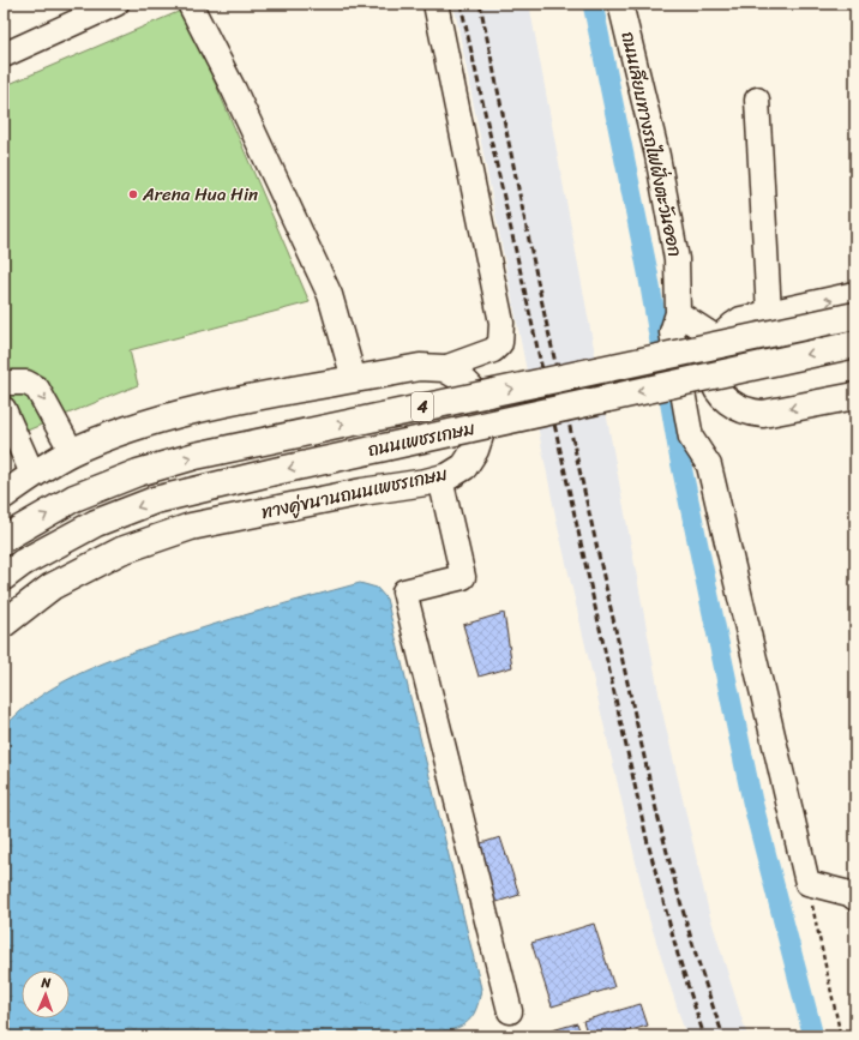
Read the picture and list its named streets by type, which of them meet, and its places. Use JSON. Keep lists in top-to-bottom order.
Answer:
{
  "streets": {
    "main road": ["4", "ถนนเพชรเกษม", "ทางคู่ขนานถนนเพชรเกษม"],
    "street": ["ถนนเลียบทางรถไฟฝั่งตะวันออก"]
  },
  "places": ["Arena Hua Hin"],
  "north": "top"
}
